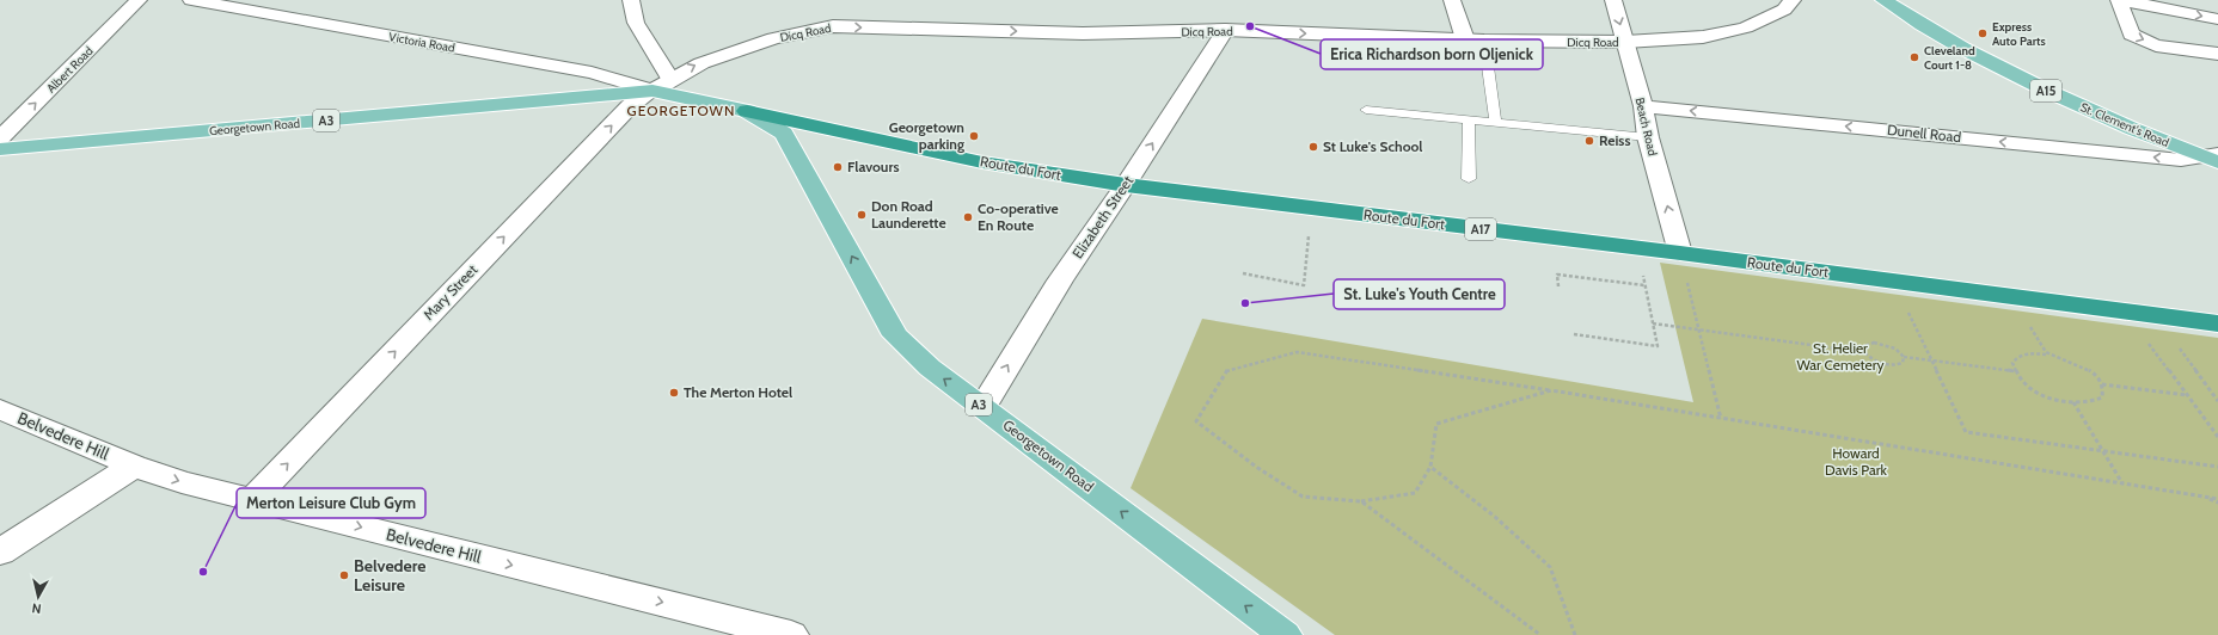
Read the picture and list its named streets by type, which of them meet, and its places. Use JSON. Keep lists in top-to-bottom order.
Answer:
{
  "streets": {
    "highway": ["Route du Fort", "A17"],
    "main road": [
      "A15",
      "A3",
      "St. Clement's Road",
      "Georgetown Road"
    ],
    "street": [
      "Dicq Road",
      "Victoria Road",
      "Albert Road",
      "Beach Road",
      "Dunell Road",
      "Elizabeth Street",
      "Mary Street",
      "Belvedere Hill"
    ]
  },
  "crossings": [
    ["Dicq Road", "Victoria Road"],
    ["Dicq Road", "Georgetown Road"],
    ["Dicq Road", "Beach Road"],
    ["Dicq Road", "Route du Fort"],
    ["Dicq Road", "Elizabeth Street"],
    ["Dicq Road", "Mary Street"],
    ["Victoria Road", "Georgetown Road"],
    ["Victoria Road", "Route du Fort"],
    ["Victoria Road", "Mary Street"],
    ["St. Clement's Road", "Dunell Road"],
    ["Georgetown Road", "Route du Fort"],
    ["Georgetown Road", "Elizabeth Street"],
    ["Georgetown Road", "Mary Street"],
    ["Beach Road", "Dunell Road"],
    ["Beach Road", "Route du Fort"],
    ["Route du Fort", "Elizabeth Street"],
    ["Route du Fort", "Mary Street"],
    ["Mary Street", "Belvedere Hill"]
  ],
  "one_way": [
    "Dicq Road",
    "Albert Road",
    "Georgetown Road",
    "Dunell Road",
    "Elizabeth Street",
    "Mary Street",
    "Belvedere Hill"
  ],
  "districts": ["GEORGETOWN"],
  "parks": ["St. Helier War Cemetery", "Howard Davis Park"],
  "places": [
    "Erica Richardson born Oljenick",
    "Express Auto Parts",
    "Cleveland Court 1-8",
    "Georgetown parking",
    "Reiss",
    "St Luke's School",
    "Flavours",
    "Don Road Launderette",
    "Co-operative En Route",
    "St. Luke's Youth Centre",
    "The Merton Hotel",
    "Merton Leisure Club Gym",
    "Belvedere Leisure"
  ],
  "north": "bottom"
}
